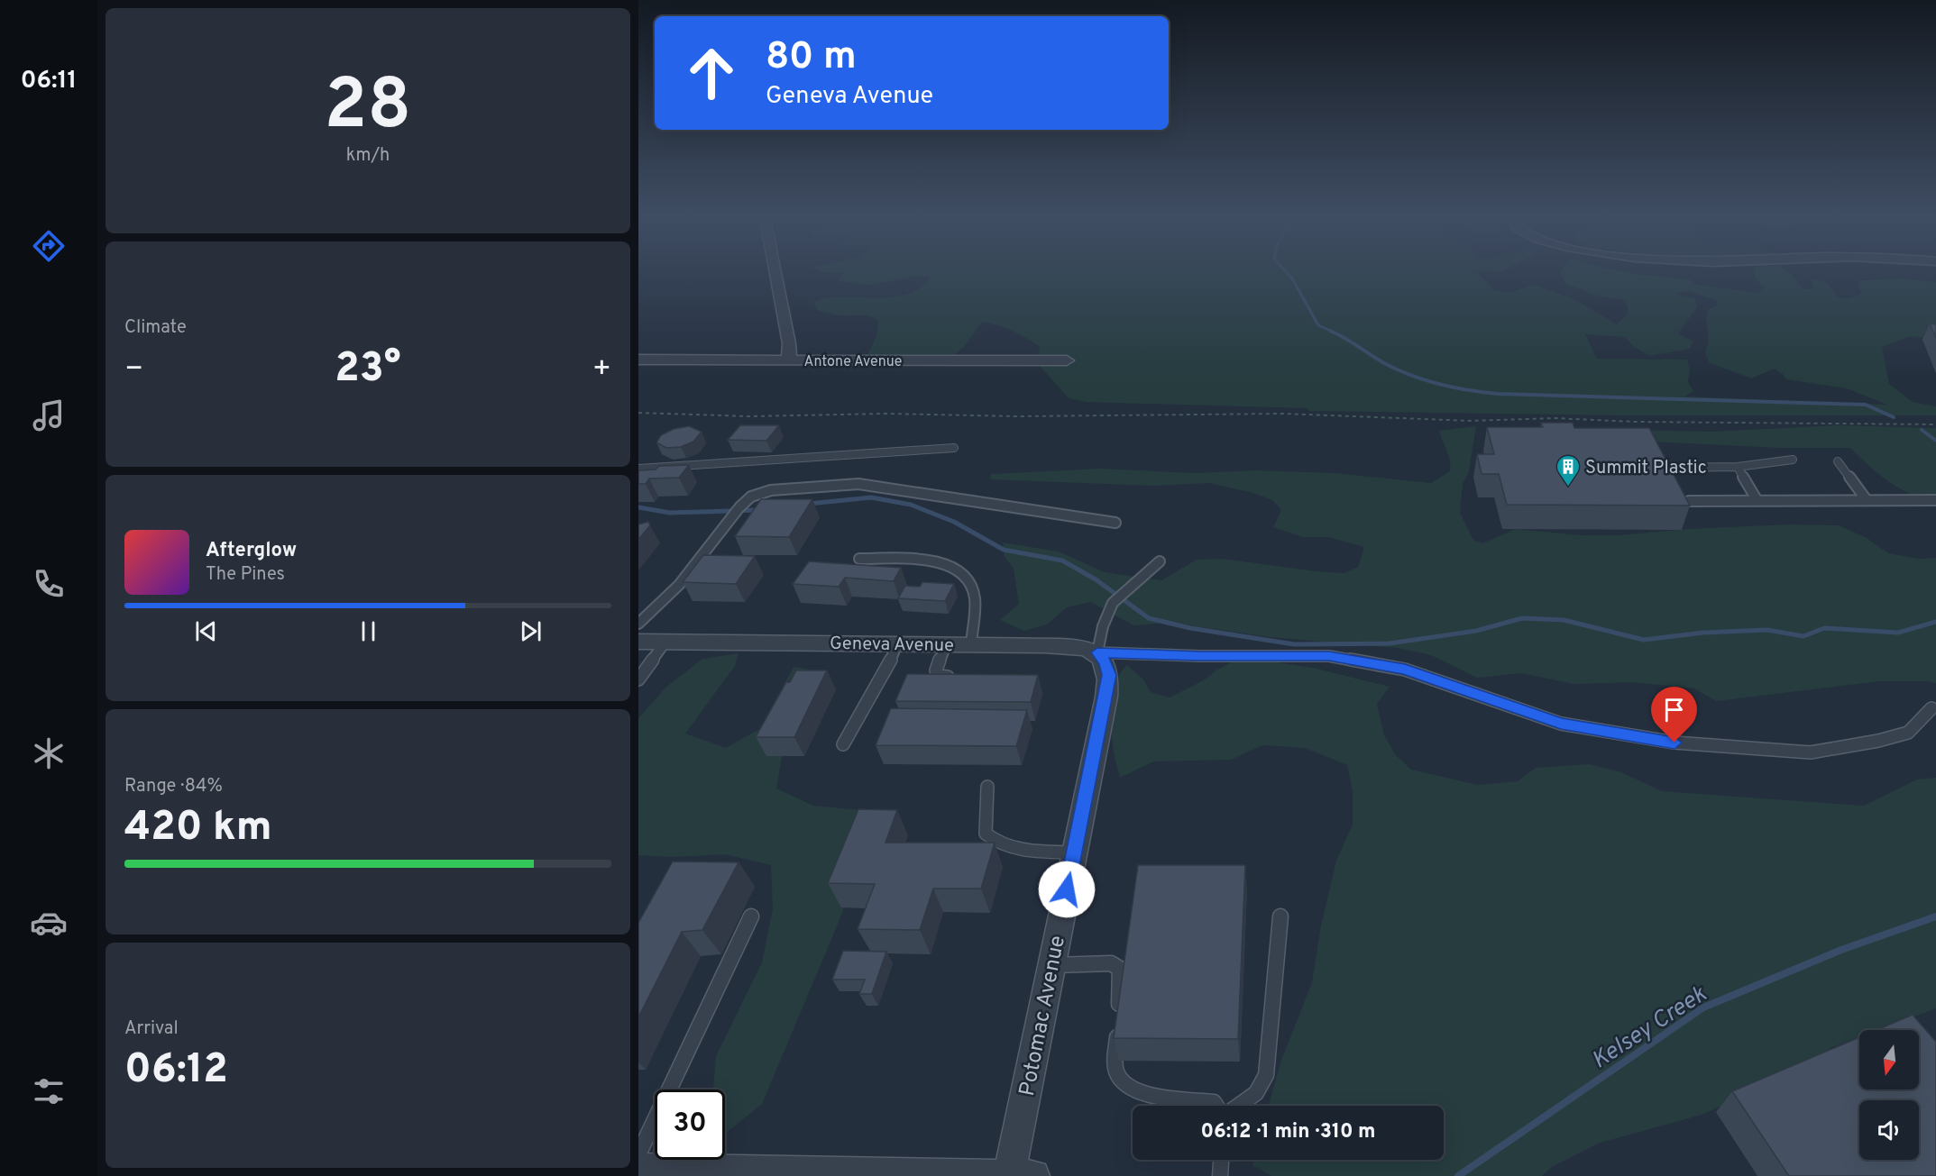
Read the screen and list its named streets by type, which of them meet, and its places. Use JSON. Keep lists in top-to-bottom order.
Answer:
{
  "streets": {
    "street": ["Antone Avenue", "Geneva Avenue", "Potomac Avenue"]
  },
  "crossings": [
    ["Geneva Avenue", "Potomac Avenue"]
  ],
  "water": ["Kelsey Creek"],
  "places": {
    "building": ["Summit Plastic"]
  },
  "north": "bottom",
  "page": {
    "tabs": "06:11",
    "tile": [
      ["28", "km/h"],
      "Climate",
      ["Range · 84%", "420 km"],
      ["Arrival", "06:12"]
    ],
    "turn": ["80 m", "Geneva Avenue"],
    "heat": ["−", "23°", "+"],
    "song": ["Afterglow", "The Pines"],
    "limit": "30",
    "trip": "06:12 · 1 min · 310 m"
  }
}
